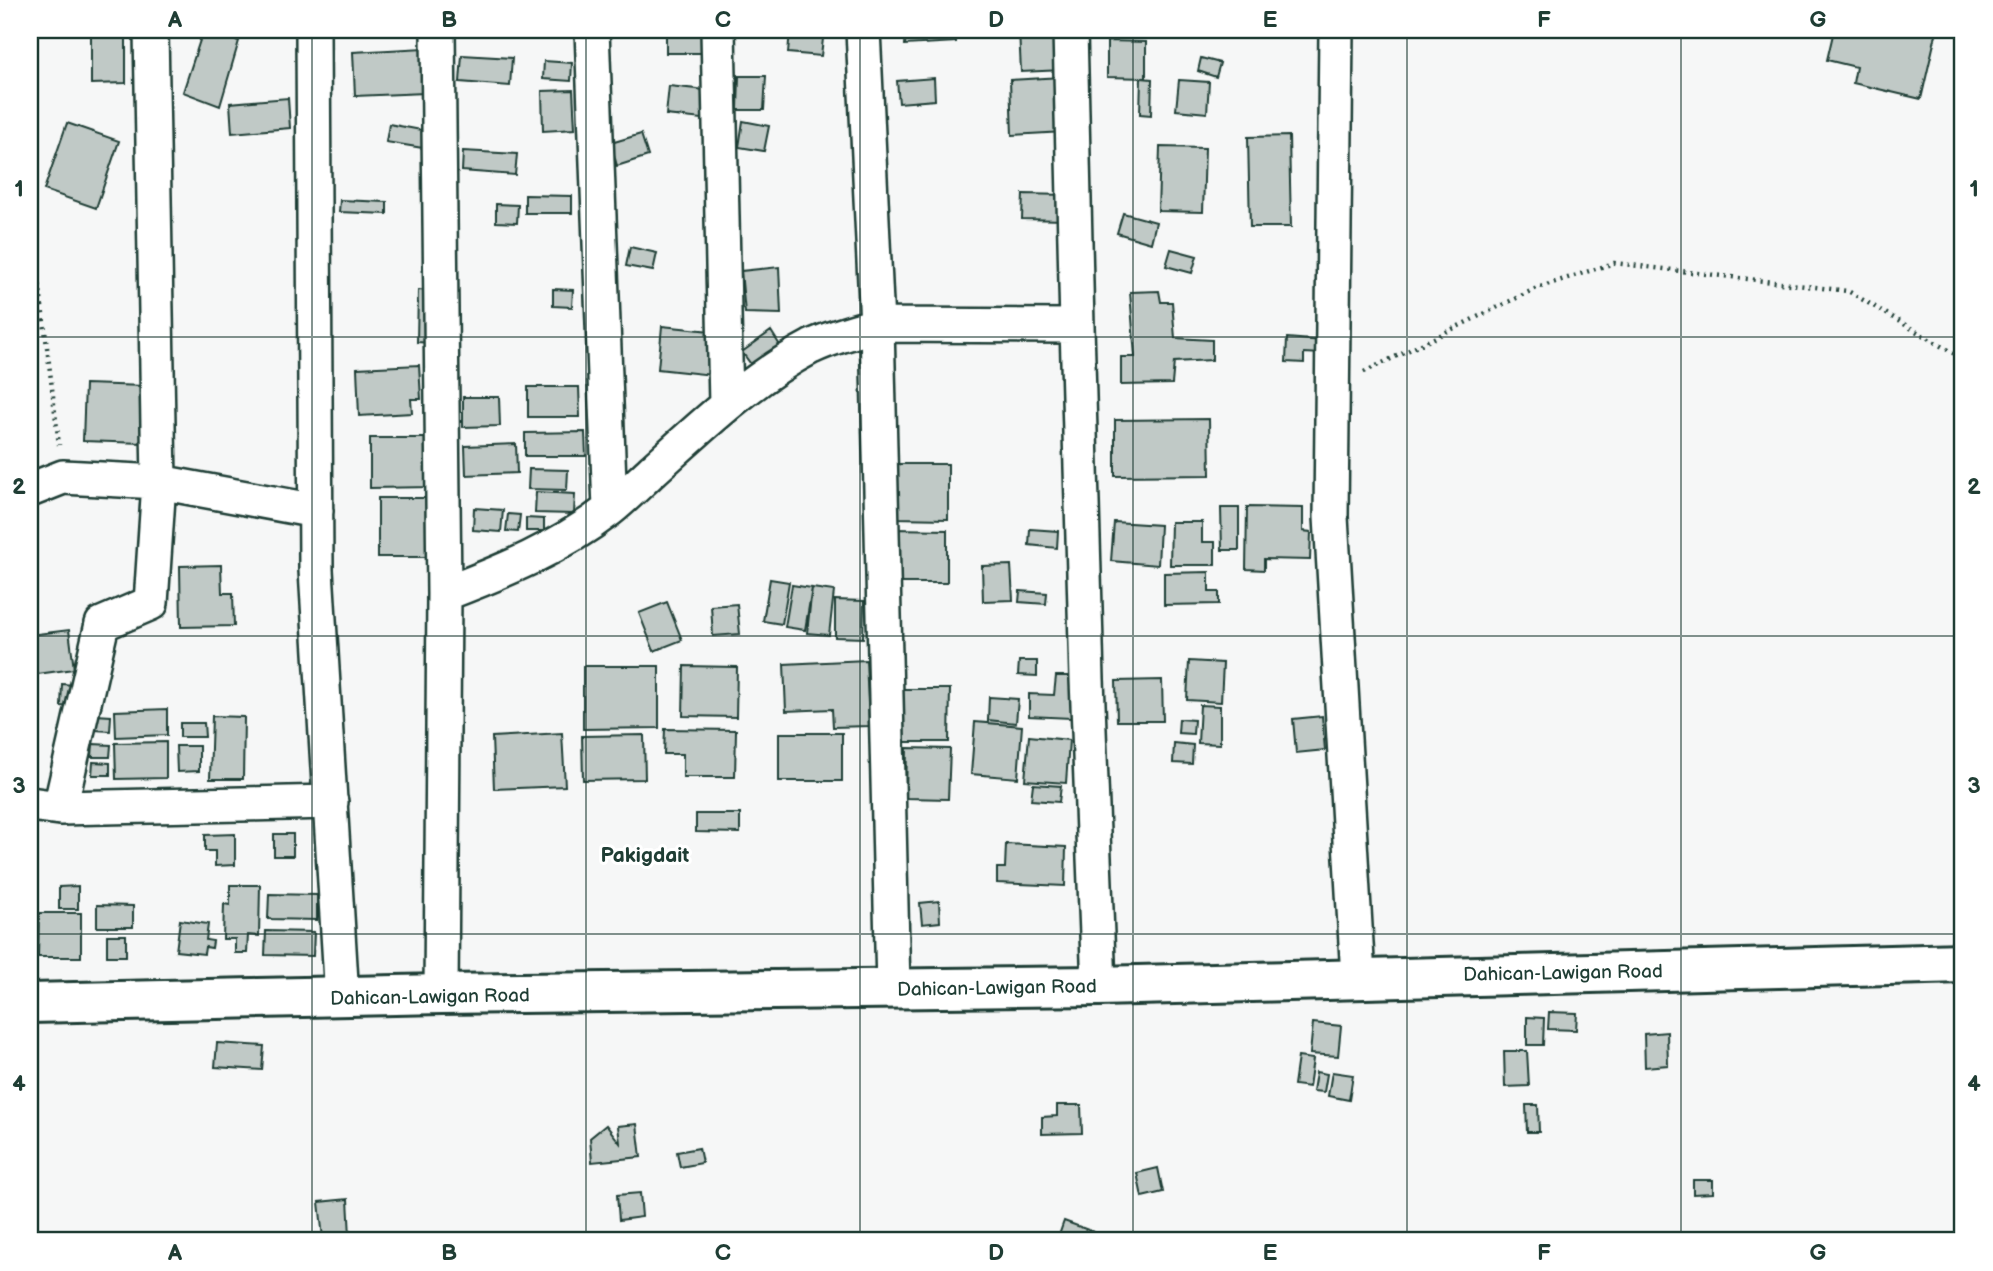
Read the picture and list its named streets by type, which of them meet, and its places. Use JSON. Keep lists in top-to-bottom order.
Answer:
{
  "streets": {
    "main road": ["Dahican-Lawigan Road"]
  },
  "districts": ["Pakigdait"],
  "grid": {
    "columns": [
      "A",
      "B",
      "C",
      "D",
      "E",
      "F",
      "G"
    ],
    "rows": [
      "1",
      "2",
      "3",
      "4"
    ]
  }
}
